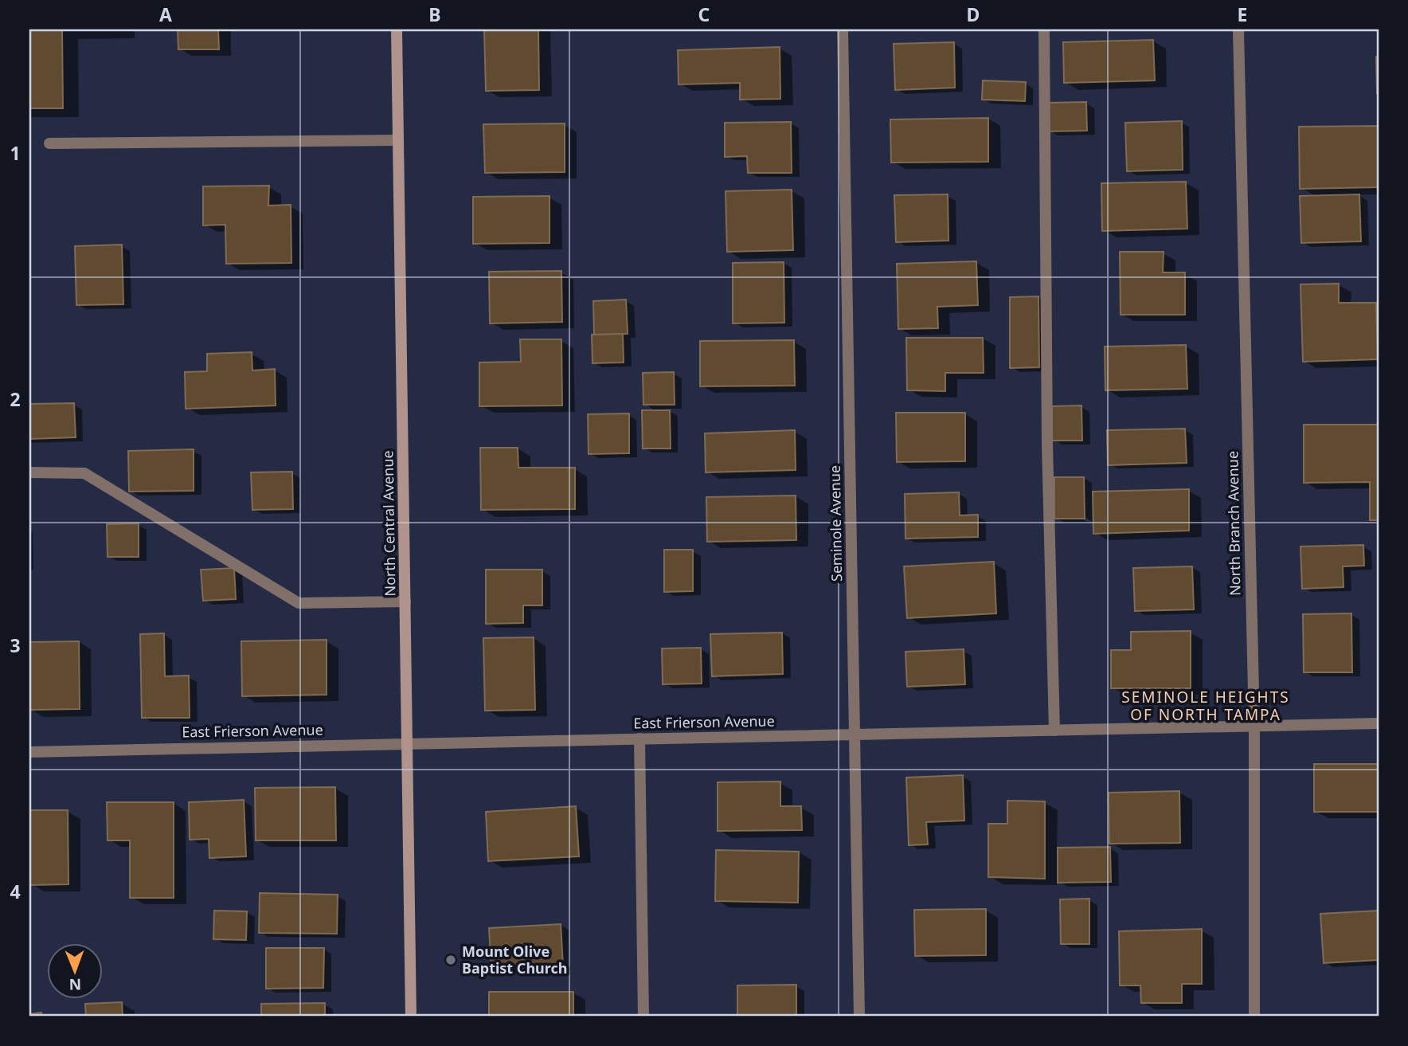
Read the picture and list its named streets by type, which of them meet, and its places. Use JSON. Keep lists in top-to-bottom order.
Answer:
{
  "streets": {
    "street": [
      "North Central Avenue",
      "Seminole Avenue",
      "North Branch Avenue",
      "East Frierson Avenue"
    ]
  },
  "crossings": [
    ["North Central Avenue", "East Frierson Avenue"],
    ["Seminole Avenue", "East Frierson Avenue"],
    ["North Branch Avenue", "East Frierson Avenue"]
  ],
  "districts": ["SEMINOLE HEIGHTS OF NORTH TAMPA"],
  "places": ["Mount Olive Baptist Church"],
  "north": "bottom",
  "grid": {
    "columns": [
      "A",
      "B",
      "C",
      "D",
      "E"
    ],
    "rows": [
      "1",
      "2",
      "3",
      "4"
    ]
  }
}
